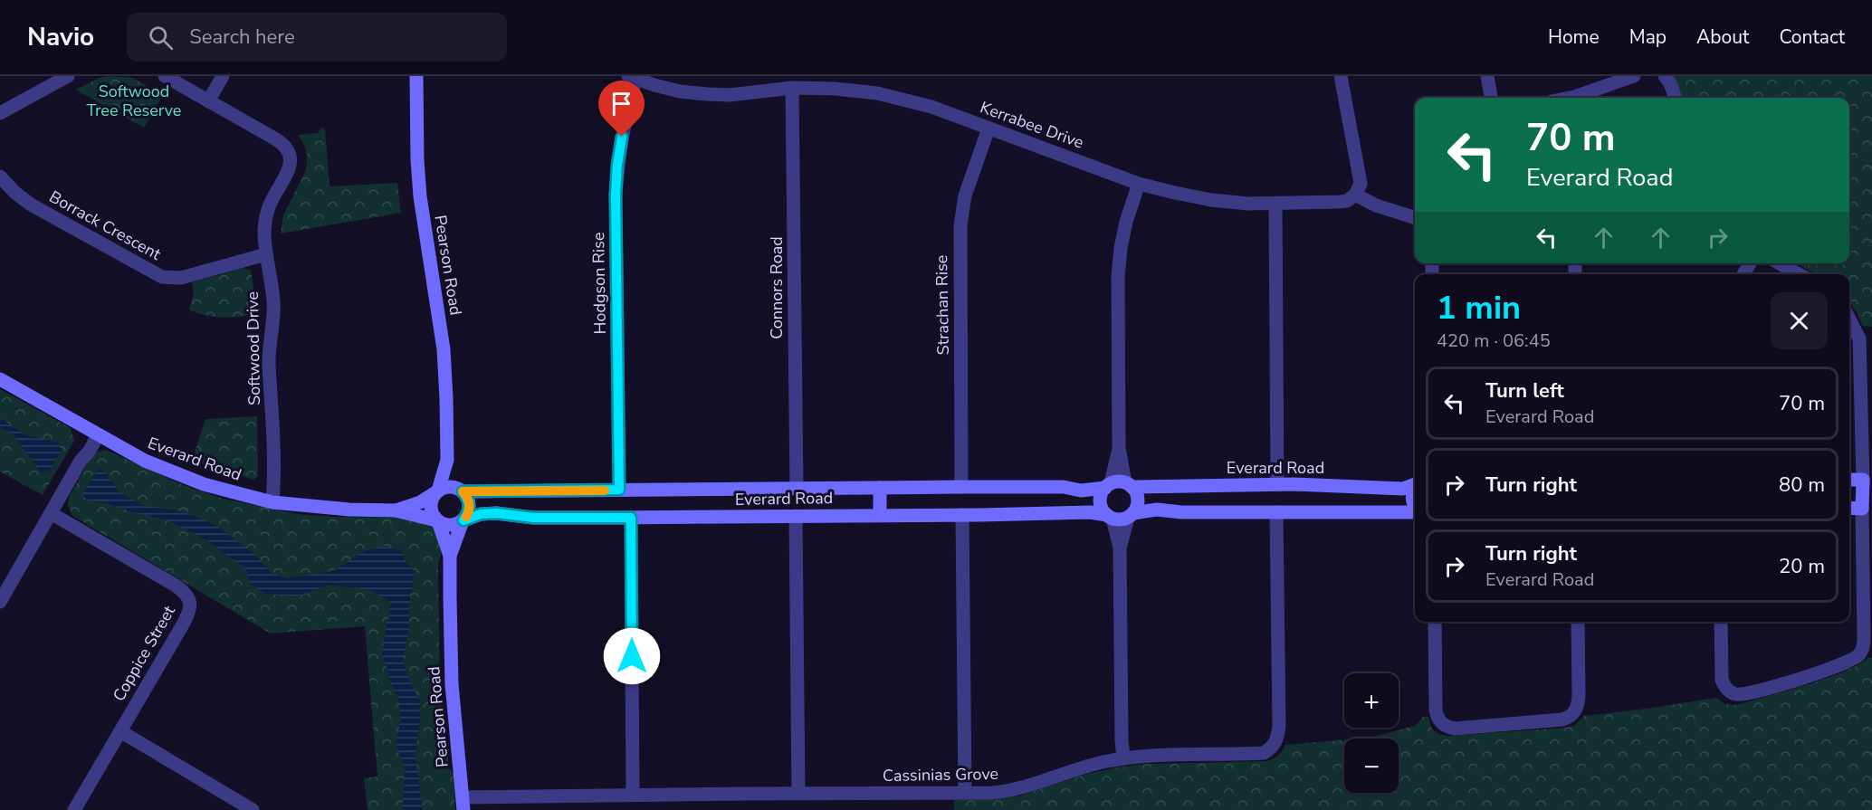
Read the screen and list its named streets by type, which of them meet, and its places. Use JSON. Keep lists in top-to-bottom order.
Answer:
{
  "streets": {
    "street": [
      "Kerrabee Drive",
      "Borrack Crescent",
      "Pearson Road",
      "Hodgson Rise",
      "Connors Road",
      "Strachan Rise",
      "Softwood Drive",
      "Everard Road",
      "Coppice Street",
      "Cassinias Grove"
    ]
  },
  "crossings": [
    ["Kerrabee Drive", "Hodgson Rise"],
    ["Kerrabee Drive", "Connors Road"],
    ["Kerrabee Drive", "Strachan Rise"],
    ["Borrack Crescent", "Softwood Drive"],
    ["Pearson Road", "Everard Road"],
    ["Pearson Road", "Cassinias Grove"],
    ["Hodgson Rise", "Everard Road"],
    ["Connors Road", "Everard Road"],
    ["Strachan Rise", "Everard Road"],
    ["Softwood Drive", "Everard Road"]
  ],
  "parks": ["Softwood Tree Reserve"],
  "page": {
    "header": "Navio",
    "search": "Search here",
    "nav": [
      "Home",
      "Map",
      "About",
      "Contact"
    ],
    "turn": ["70 m", "Everard Road"],
    "heading": ["1 min", "420 m · 06:45"],
    "list": [
      {
        "name": "Turn left",
        "note": "Everard Road",
        "value": "70 m"
      },
      {
        "name": "Turn right",
        "value": "80 m"
      },
      {
        "name": "Turn right",
        "note": "Everard Road",
        "value": "20 m"
      }
    ],
    "map_buttons": ["+", "−"]
  }
}
